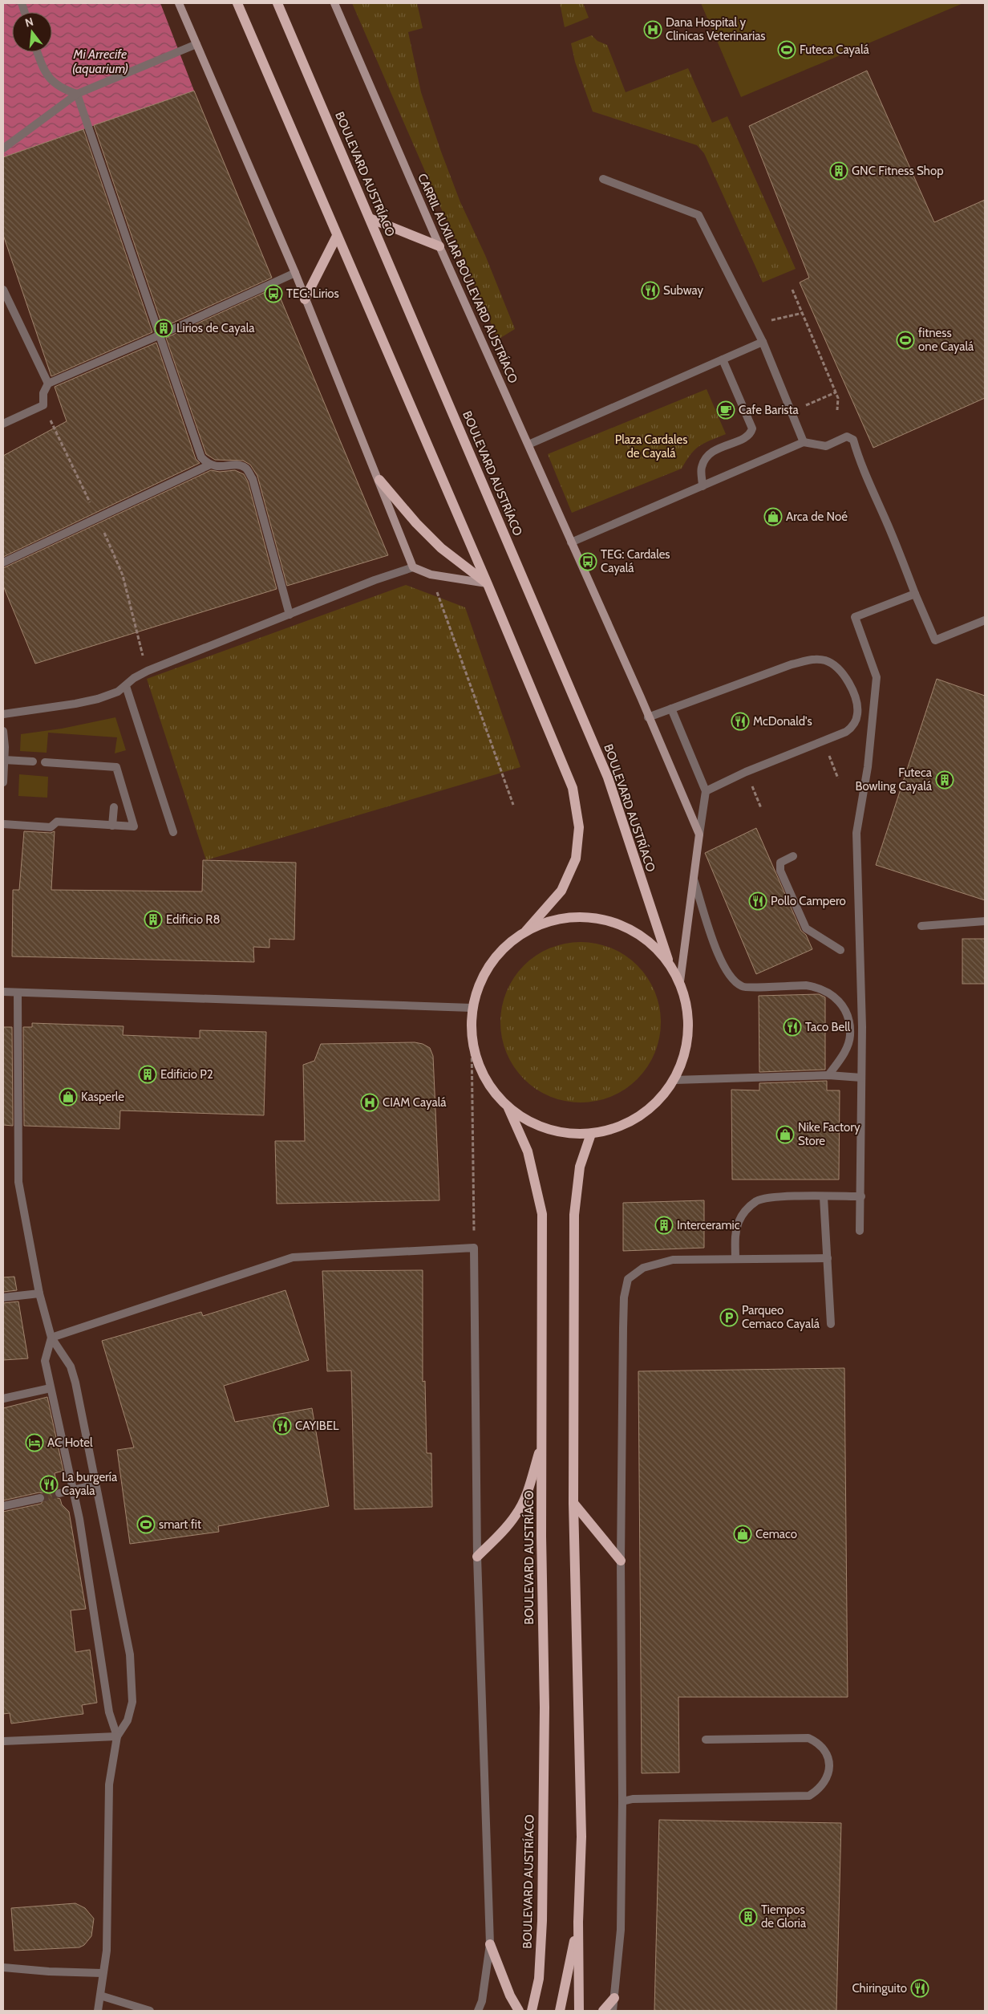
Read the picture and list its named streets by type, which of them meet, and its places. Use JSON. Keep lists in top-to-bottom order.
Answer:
{
  "streets": {
    "main road": ["BOULEVARD AUSTRÍACO"],
    "street": ["CARRIL AUXILIAR BOULEVARD AUSTRÍACO"]
  },
  "water": ["Mi Arrecife (aquarium)"],
  "parks": ["Plaza Cardales de Cayalá"],
  "places": {
    "hospital": ["Dana Hospital y Clinicas Veterinarias", "CIAM Cayalá"],
    "sports": ["Futeca Cayalá", "fitness one Cayalá", "smart fit"],
    "building": [
      "GNC Fitness Shop",
      "Lirios de Cayala",
      "Futeca Bowling Cayalá",
      "Edificio R8",
      "Edificio P2",
      "Interceramic",
      "Tiempos de Gloria"
    ],
    "restaurant": [
      "Subway",
      "McDonald's",
      "Pollo Campero",
      "Taco Bell",
      "CAYIBEL",
      "La burgería Cayala",
      "Chiringuito"
    ],
    "bus stop": ["TEG: Lirios", "TEG: Cardales Cayalá"],
    "cafe": ["Cafe Barista"],
    "shop": [
      "Arca de Noé",
      "Kasperle",
      "Nike Factory Store",
      "Cemaco"
    ],
    "parking": ["Parqueo Cemaco Cayalá"],
    "hotel": ["AC Hotel"]
  },
  "north": "top"
}
